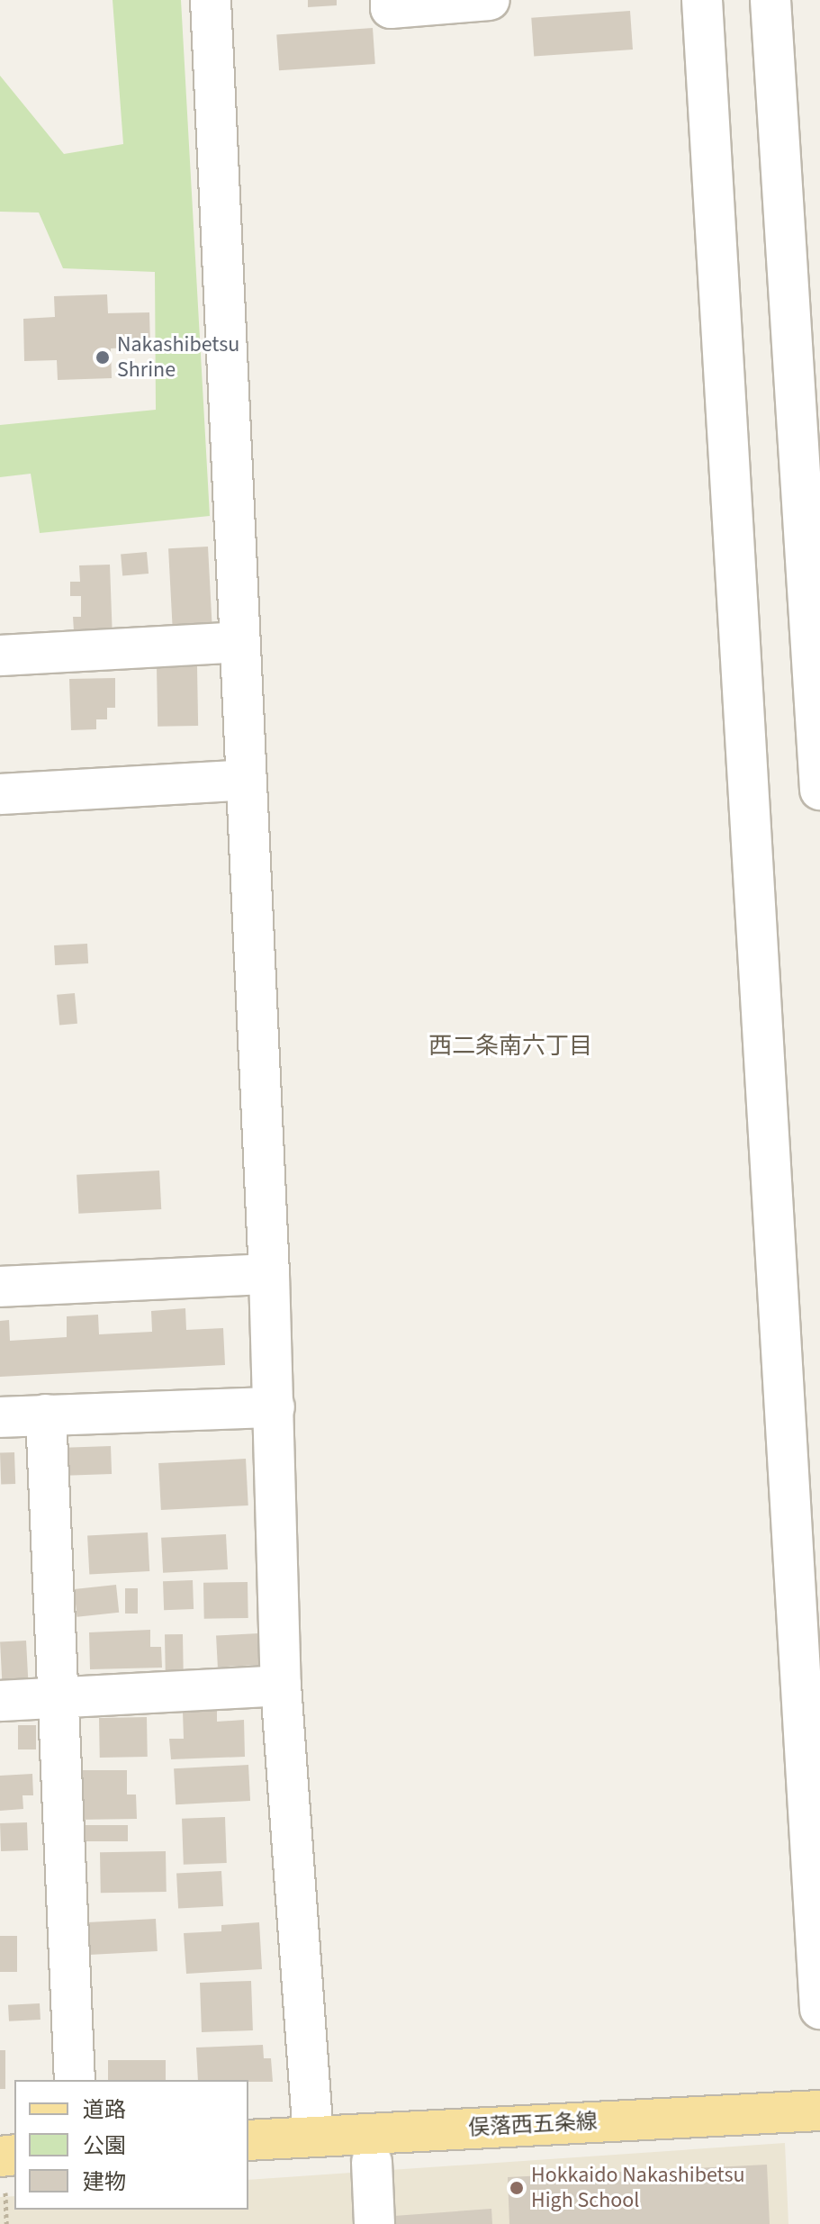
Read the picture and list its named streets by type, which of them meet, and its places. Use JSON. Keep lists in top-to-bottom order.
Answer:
{
  "streets": {
    "main road": ["俣落西五条線"]
  },
  "districts": ["西二条南六丁目"],
  "places": ["Nakashibetsu Shrine", "Hokkaido Nakashibetsu High School"],
  "legend": ["道路", "公園", "建物"]
}
